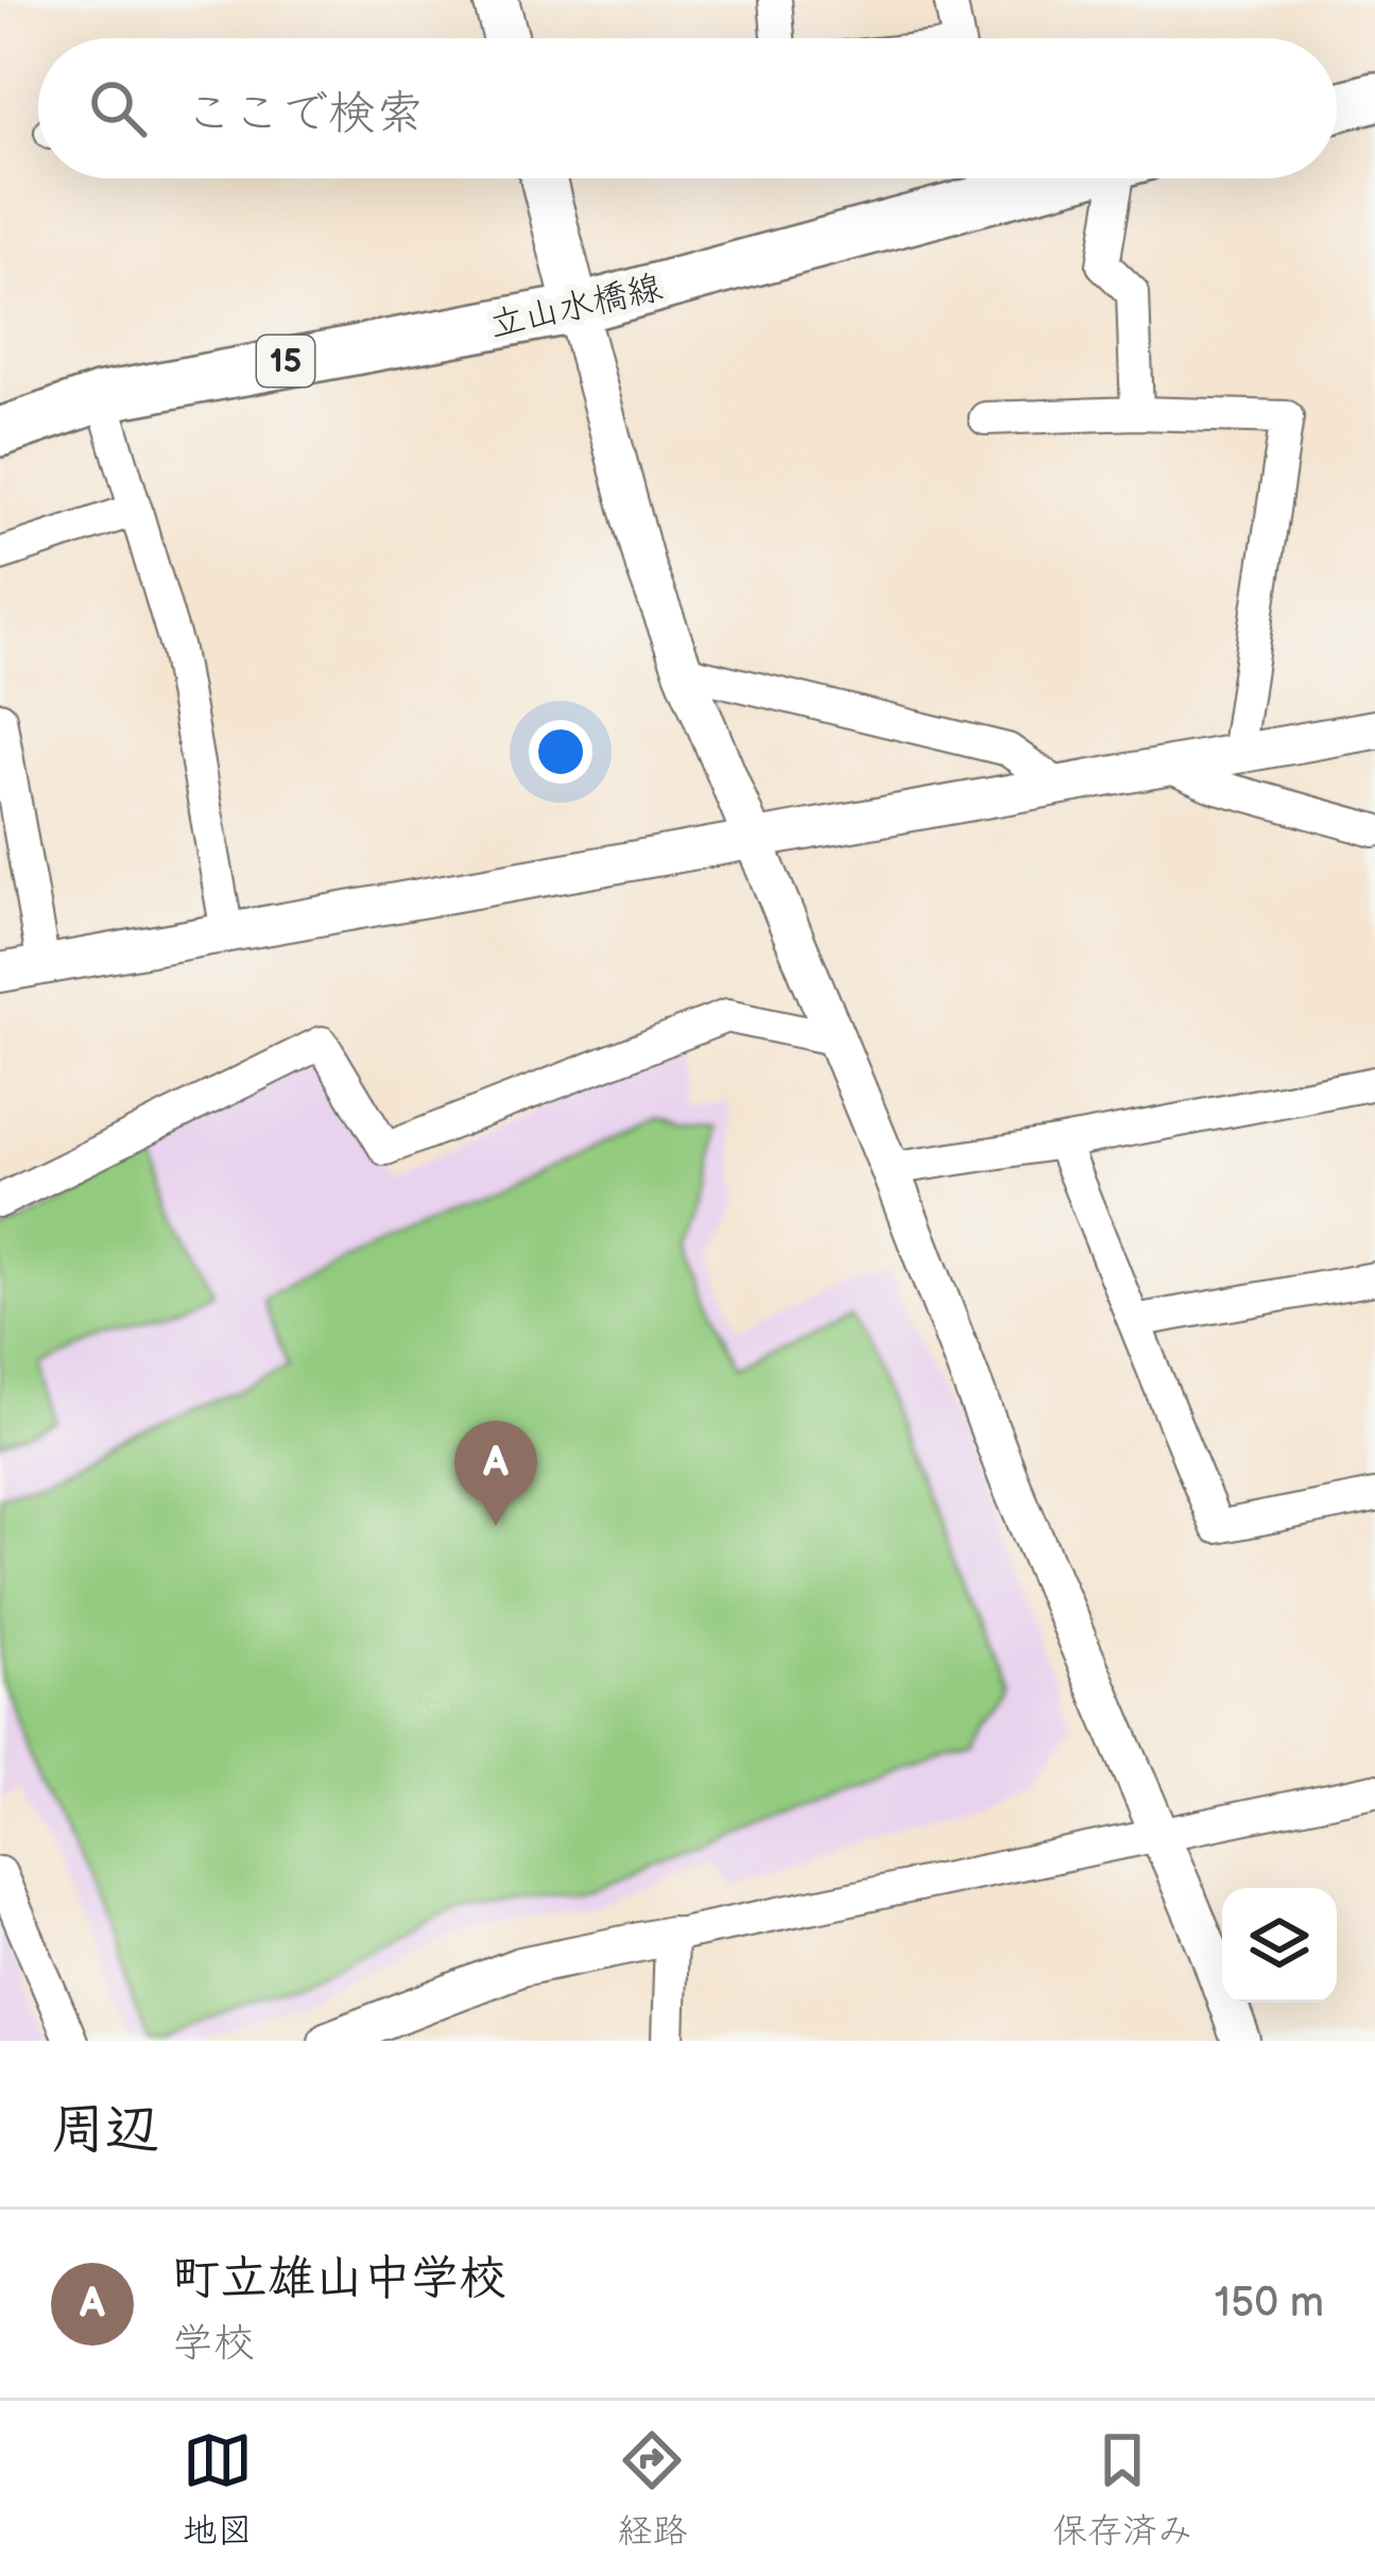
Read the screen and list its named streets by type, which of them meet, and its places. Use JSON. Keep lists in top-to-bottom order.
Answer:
{
  "streets": {
    "main road": ["立山水橋線", "15"]
  },
  "page": {
    "search": "ここで検索",
    "pins": "A",
    "heading": "周辺",
    "list": [
      {
        "mark": "A",
        "name": "町立雄山中学校",
        "note": "学校",
        "value": "150 m"
      }
    ],
    "nav": ["地図", "経路", "保存済み"]
  }
}
